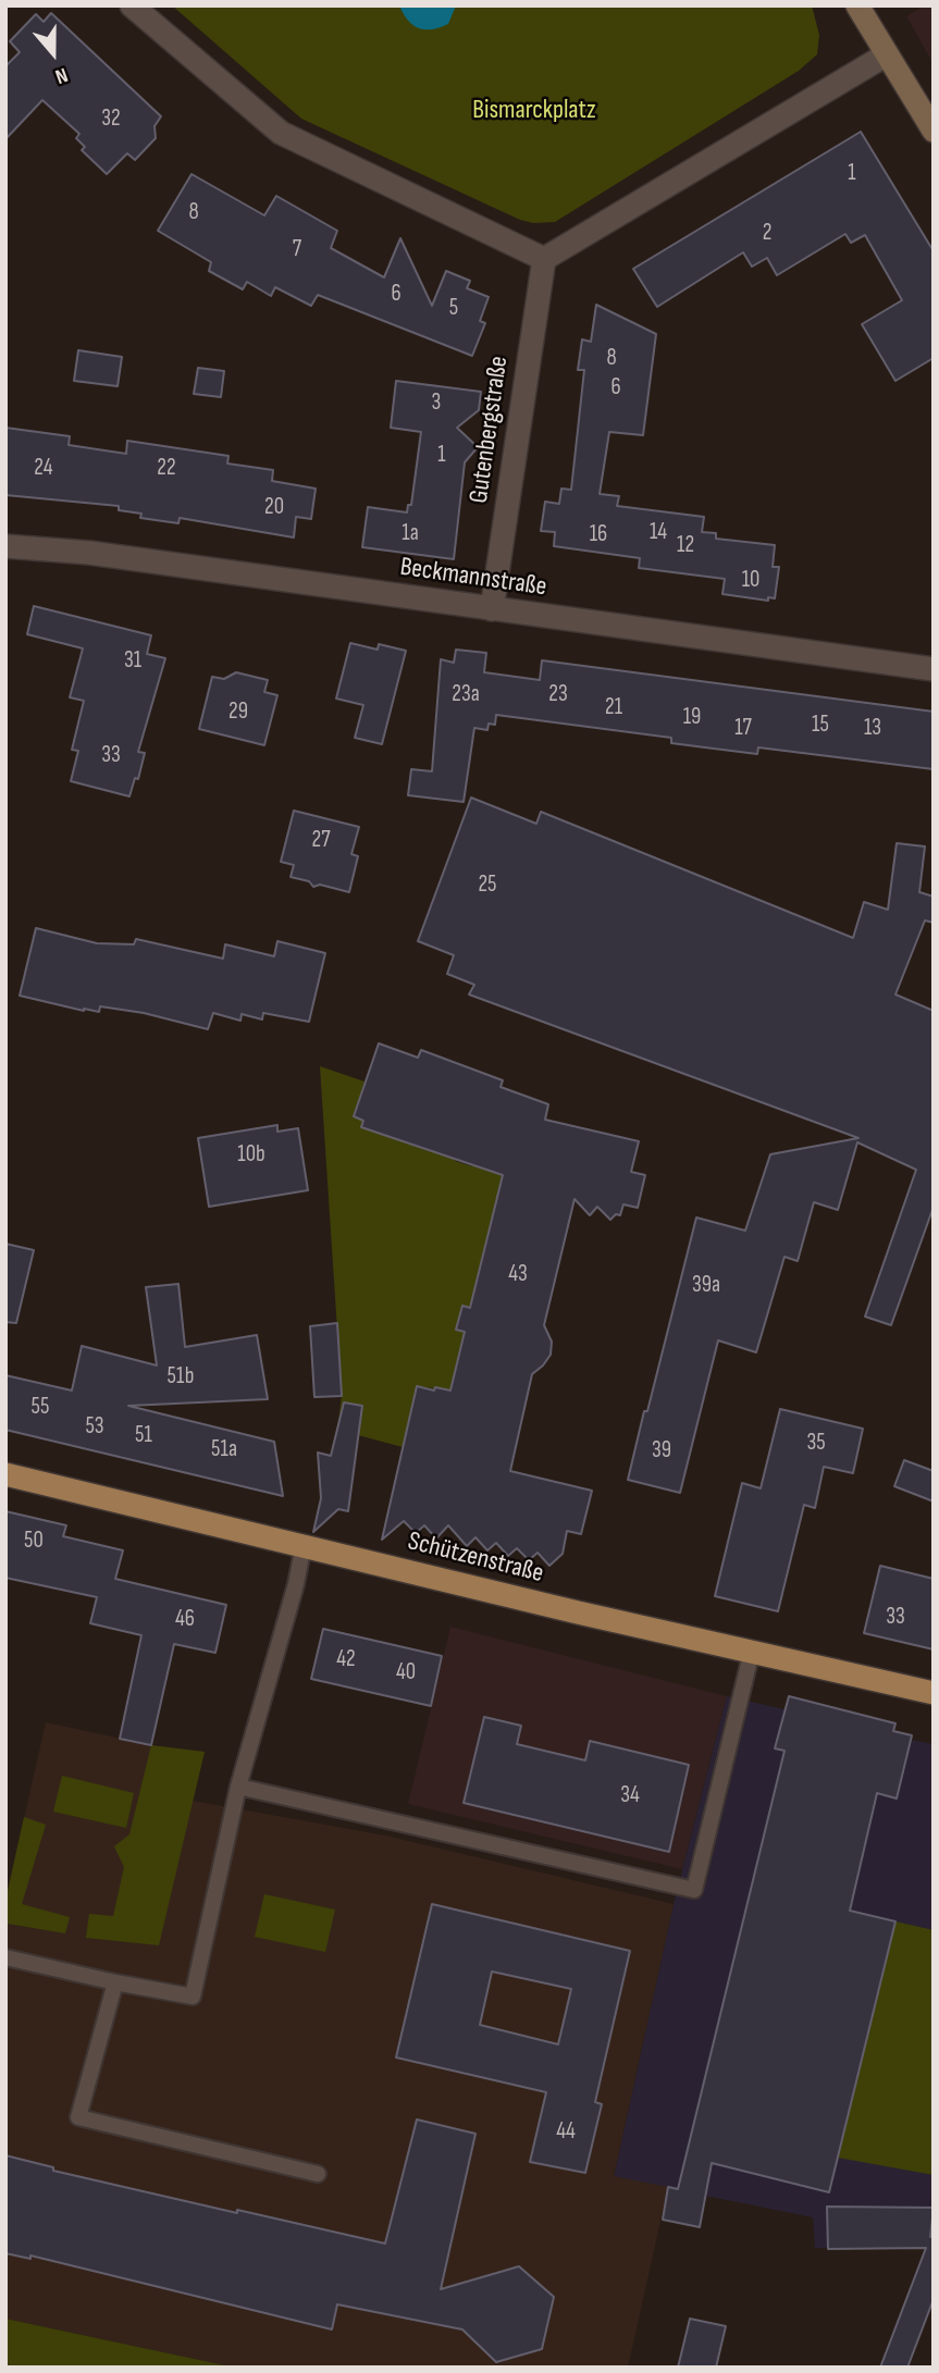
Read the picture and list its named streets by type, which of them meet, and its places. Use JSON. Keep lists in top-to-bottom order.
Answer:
{
  "streets": {
    "main road": ["Schützenstraße"],
    "street": ["Gutenbergstraße", "Beckmannstraße"]
  },
  "crossings": [
    ["Gutenbergstraße", "Beckmannstraße"]
  ],
  "parks": ["Bismarckplatz"],
  "house_numbers": [
    "32",
    "1",
    "8",
    "2",
    "7",
    "6",
    "5",
    "8",
    "6",
    "3",
    "1",
    "24",
    "22",
    "20",
    "14",
    "1a",
    "16",
    "12",
    "10",
    "31",
    "23a",
    "23",
    "21",
    "29",
    "19",
    "15",
    "17",
    "13",
    "33",
    "27",
    "25",
    "10b",
    "43",
    "39a",
    "51b",
    "55",
    "53",
    "51",
    "35",
    "51a",
    "39",
    "50",
    "33",
    "46",
    "42",
    "40",
    "34",
    "44"
  ],
  "north": "bottom"
}
